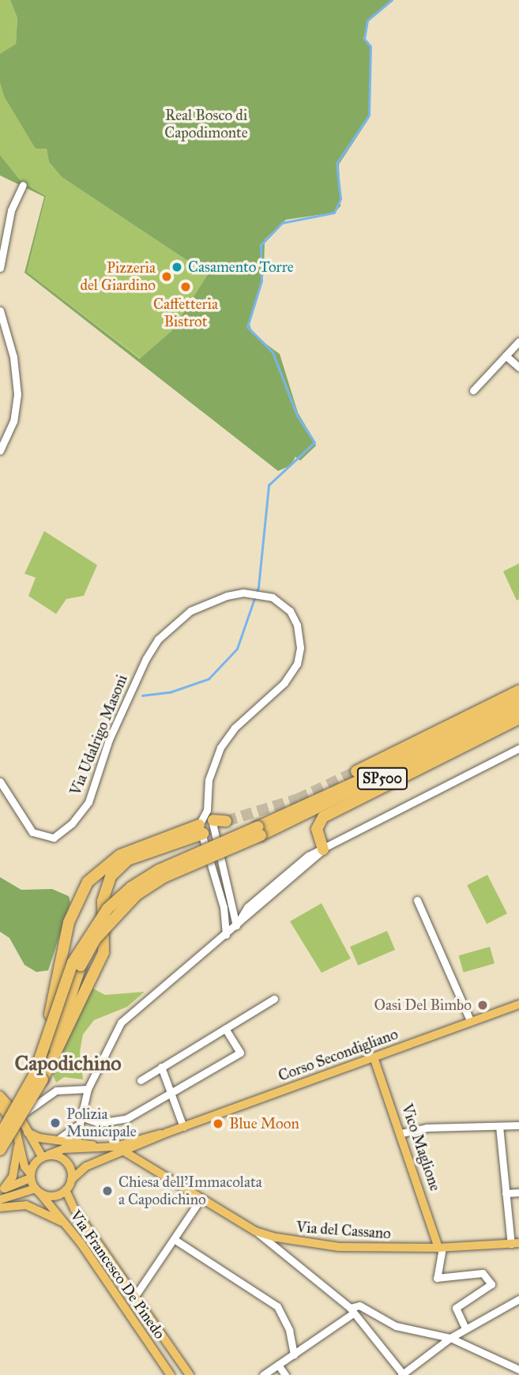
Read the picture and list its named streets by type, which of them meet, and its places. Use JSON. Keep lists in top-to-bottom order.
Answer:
{
  "streets": {
    "highway": ["SP500"],
    "main road": [
      "Corso Secondigliano",
      "Vico Maglione",
      "Via del Cassano",
      "Via Francesco De Pinedo"
    ],
    "street": ["Via Udalrigo Masoni"]
  },
  "crossings": [
    ["Corso Secondigliano", "Vico Maglione"],
    ["Corso Secondigliano", "Via del Cassano"],
    ["Corso Secondigliano", "Via Francesco De Pinedo"],
    ["Vico Maglione", "Via del Cassano"]
  ],
  "districts": ["Capodichino"],
  "parks": ["Real Bosco di Capodimonte"],
  "places": [
    "Casamento Torre",
    "Pizzeria del Giardino",
    "Caffetteria Bistrot",
    "Oasi Del Bimbo",
    "Polizia Municipale",
    "Blue Moon",
    "Chiesa dell'Immacolata a Capodichino"
  ]
}
